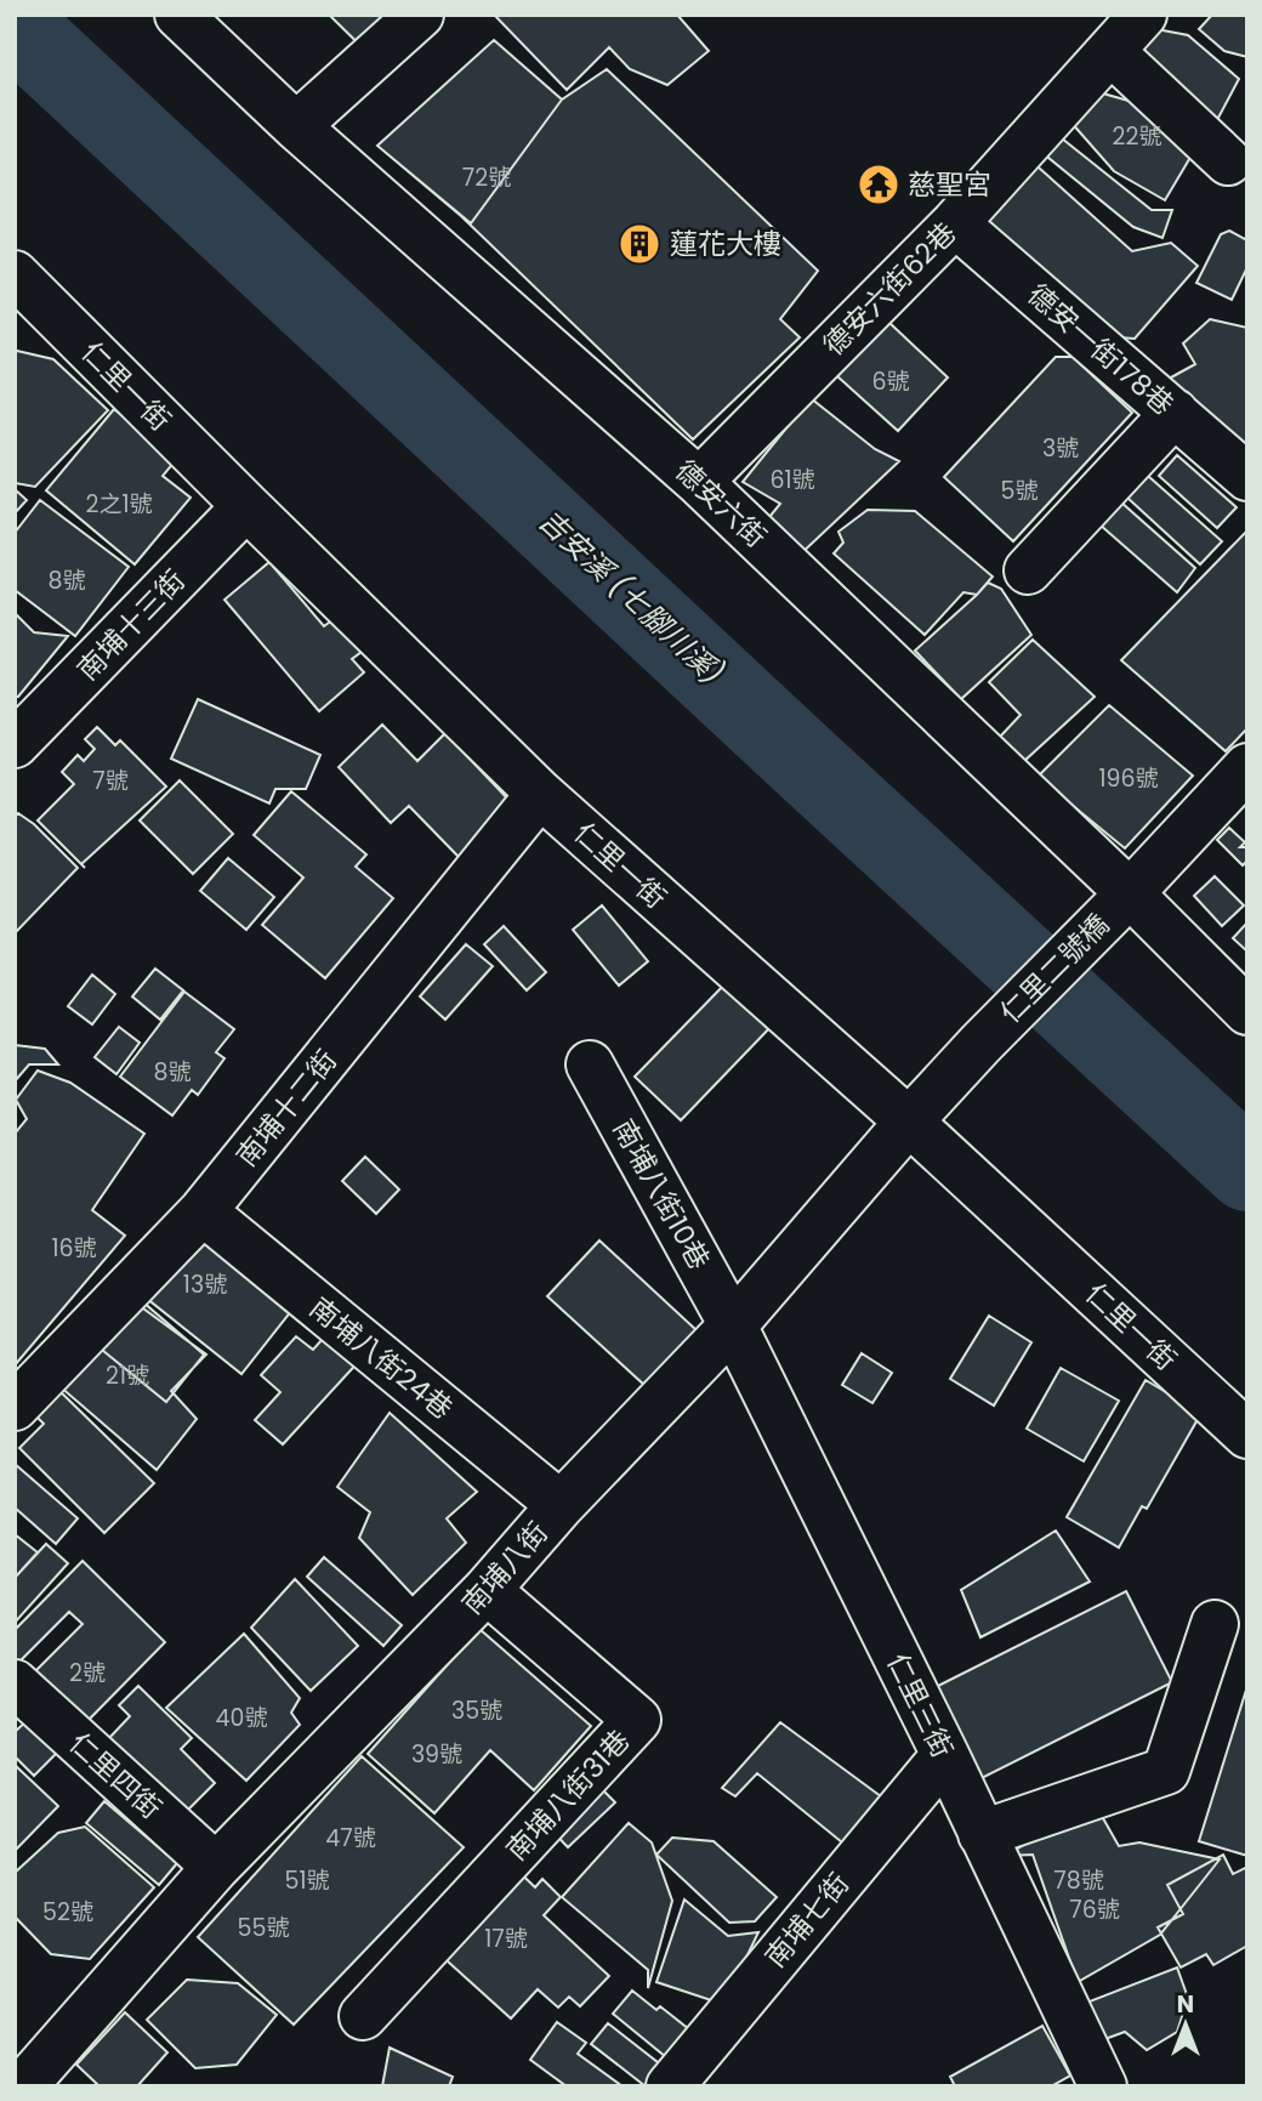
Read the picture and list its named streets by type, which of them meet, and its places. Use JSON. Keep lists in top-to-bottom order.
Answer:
{
  "streets": {
    "street": [
      "德安六街62巷",
      "德安一街178巷",
      "仁里一街",
      "德安六街",
      "南埔十三街",
      "仁里二號橋",
      "南埔十二街",
      "南埔八街10巷",
      "南埔八街24巷",
      "南埔八街",
      "仁里三街",
      "仁里四街",
      "南埔八街31巷",
      "南埔七街"
    ]
  },
  "crossings": [
    ["德安六街62巷", "德安一街178巷"],
    ["德安六街62巷", "德安六街"],
    ["仁里一街", "南埔十三街"],
    ["仁里一街", "南埔十二街"],
    ["仁里一街", "南埔八街"],
    ["德安六街", "仁里二號橋"],
    ["仁里二號橋", "南埔八街"],
    ["南埔十二街", "南埔八街24巷"],
    ["南埔八街10巷", "南埔八街"],
    ["南埔八街10巷", "仁里三街"],
    ["南埔八街24巷", "南埔八街"],
    ["南埔八街", "仁里三街"],
    ["南埔八街", "仁里四街"],
    ["南埔八街", "南埔八街31巷"],
    ["仁里三街", "南埔七街"]
  ],
  "water": ["吉安溪 (七腳川溪)"],
  "places": {
    "temple": ["慈聖宮"],
    "building": ["蓮花大樓"]
  },
  "house_numbers": [
    "22號",
    "72號",
    "6號",
    "3號",
    "61號",
    "5號",
    "2之1號",
    "8號",
    "196號",
    "7號",
    "8號",
    "16號",
    "13號",
    "21號",
    "2號",
    "35號",
    "40號",
    "39號",
    "47號",
    "51號",
    "78號",
    "76號",
    "52號",
    "55號",
    "17號"
  ],
  "north": "top"
}
